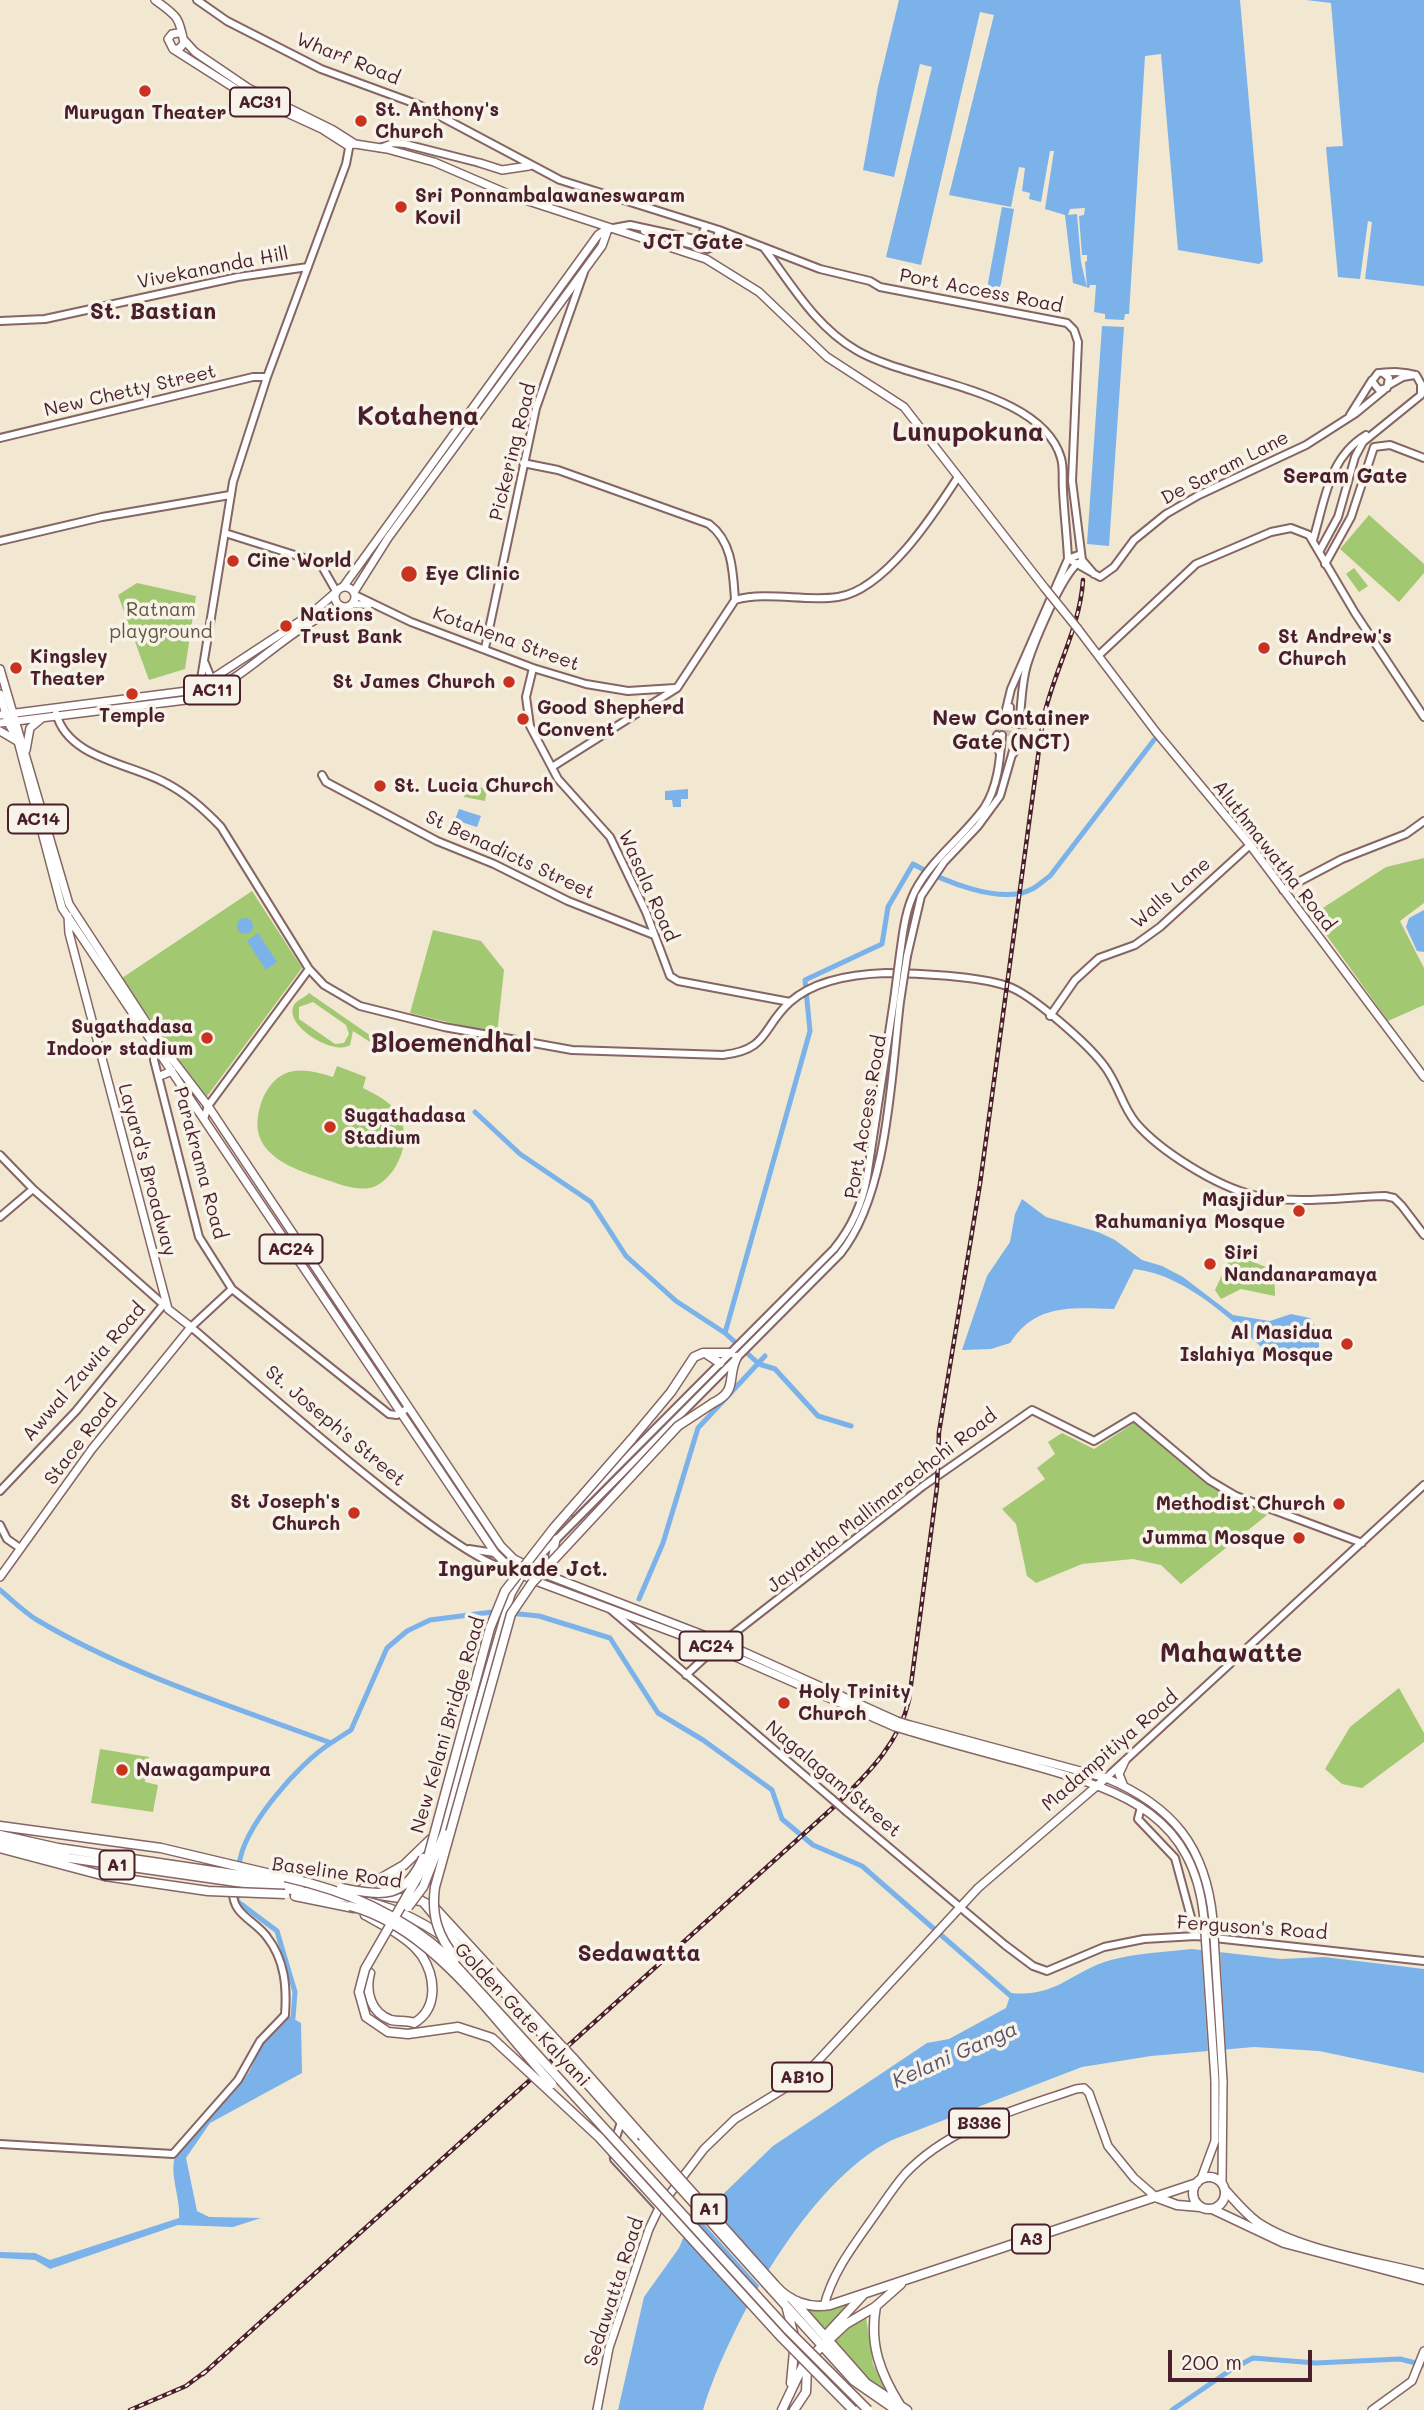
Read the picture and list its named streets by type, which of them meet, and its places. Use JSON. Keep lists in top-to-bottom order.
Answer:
{
  "streets": {
    "highway": [
      "A1",
      "Baseline Road",
      "Golden Gate Kalyani",
      "A3"
    ],
    "main road": [
      "AC31",
      "AC11",
      "AC14",
      "Aluthmawatha Road",
      "Layard's Broadway",
      "AC24",
      "Stace Road",
      "New Kelani Bridge Road",
      "Madampitiya Road",
      "AB10",
      "B336",
      "Sedawatta Road"
    ],
    "street": [
      "Wharf Road",
      "Vivekananda Hill",
      "Port Access Road",
      "New Chetty Street",
      "Pickering Road",
      "De Saram Lane",
      "Kotahena Street",
      "St Benadicts Street",
      "Wasala Road",
      "Walls Lane",
      "Parakrama Road",
      "Awwal Zawia Road",
      "St. Joseph's Street",
      "Jayantha Mallimarachchi Road",
      "Nagalagam Street",
      "Ferguson's Road"
    ]
  },
  "crossings": [
    ["Wharf Road", "Port Access Road"],
    ["AC31", "Aluthmawatha Road"],
    ["Port Access Road", "De Saram Lane"],
    ["Port Access Road", "AC24"],
    ["Port Access Road", "New Kelani Bridge Road"],
    ["Pickering Road", "Kotahena Street"],
    ["Kotahena Street", "AC11"],
    ["Kotahena Street", "Wasala Road"],
    ["AC11", "AC14"],
    ["AC11", "Aluthmawatha Road"],
    ["AC14", "Layard's Broadway"],
    ["AC14", "AC24"],
    ["St Benadicts Street", "Wasala Road"],
    ["Aluthmawatha Road", "Walls Lane"],
    ["Parakrama Road", "AC24"],
    ["Layard's Broadway", "AC24"],
    ["Layard's Broadway", "Awwal Zawia Road"],
    ["AC24", "St. Joseph's Street"],
    ["AC24", "Jayantha Mallimarachchi Road"],
    ["AC24", "New Kelani Bridge Road"],
    ["AC24", "Madampitiya Road"],
    ["AC24", "Nagalagam Street"],
    ["St. Joseph's Street", "Stace Road"],
    ["St. Joseph's Street", "New Kelani Bridge Road"],
    ["Jayantha Mallimarachchi Road", "Madampitiya Road"],
    ["Jayantha Mallimarachchi Road", "Nagalagam Street"],
    ["New Kelani Bridge Road", "A1"],
    ["New Kelani Bridge Road", "Baseline Road"],
    ["Madampitiya Road", "Nagalagam Street"],
    ["Madampitiya Road", "Sedawatta Road"],
    ["Nagalagam Street", "Ferguson's Road"],
    ["A1", "Baseline Road"],
    ["A1", "Golden Gate Kalyani"],
    ["A1", "B336"],
    ["A1", "A3"],
    ["B336", "A3"]
  ],
  "districts": [
    "JCT Gate",
    "St. Bastian",
    "Kotahena",
    "Lunupokuna",
    "Seram Gate",
    "New Container Gate (NCT)",
    "Bloemendhal",
    "Ingurukade Jct.",
    "Mahawatte",
    "Sedawatta"
  ],
  "water": ["Kelani Ganga"],
  "parks": ["Ratnam playground"],
  "places": [
    "Murugan Theater",
    "St. Anthony's Church",
    "Sri Ponnambalawaneswaram Kovil",
    "Cine World",
    "Eye Clinic",
    "Nations Trust Bank",
    "St Andrew's Church",
    "Kingsley Theater",
    "St James Church",
    "Temple",
    "Good Shepherd Convent",
    "St. Lucia Church",
    "Sugathadasa Indoor stadium",
    "Sugathadasa Stadium",
    "Masjidur Rahumaniya Mosque",
    "Siri Nandanaramaya",
    "Al Masidua Islahiya Mosque",
    "Methodist Church",
    "St Joseph's Church",
    "Jumma Mosque",
    "Holy Trinity Church",
    "Nawagampura"
  ],
  "scale_bar": "200 m"
}
